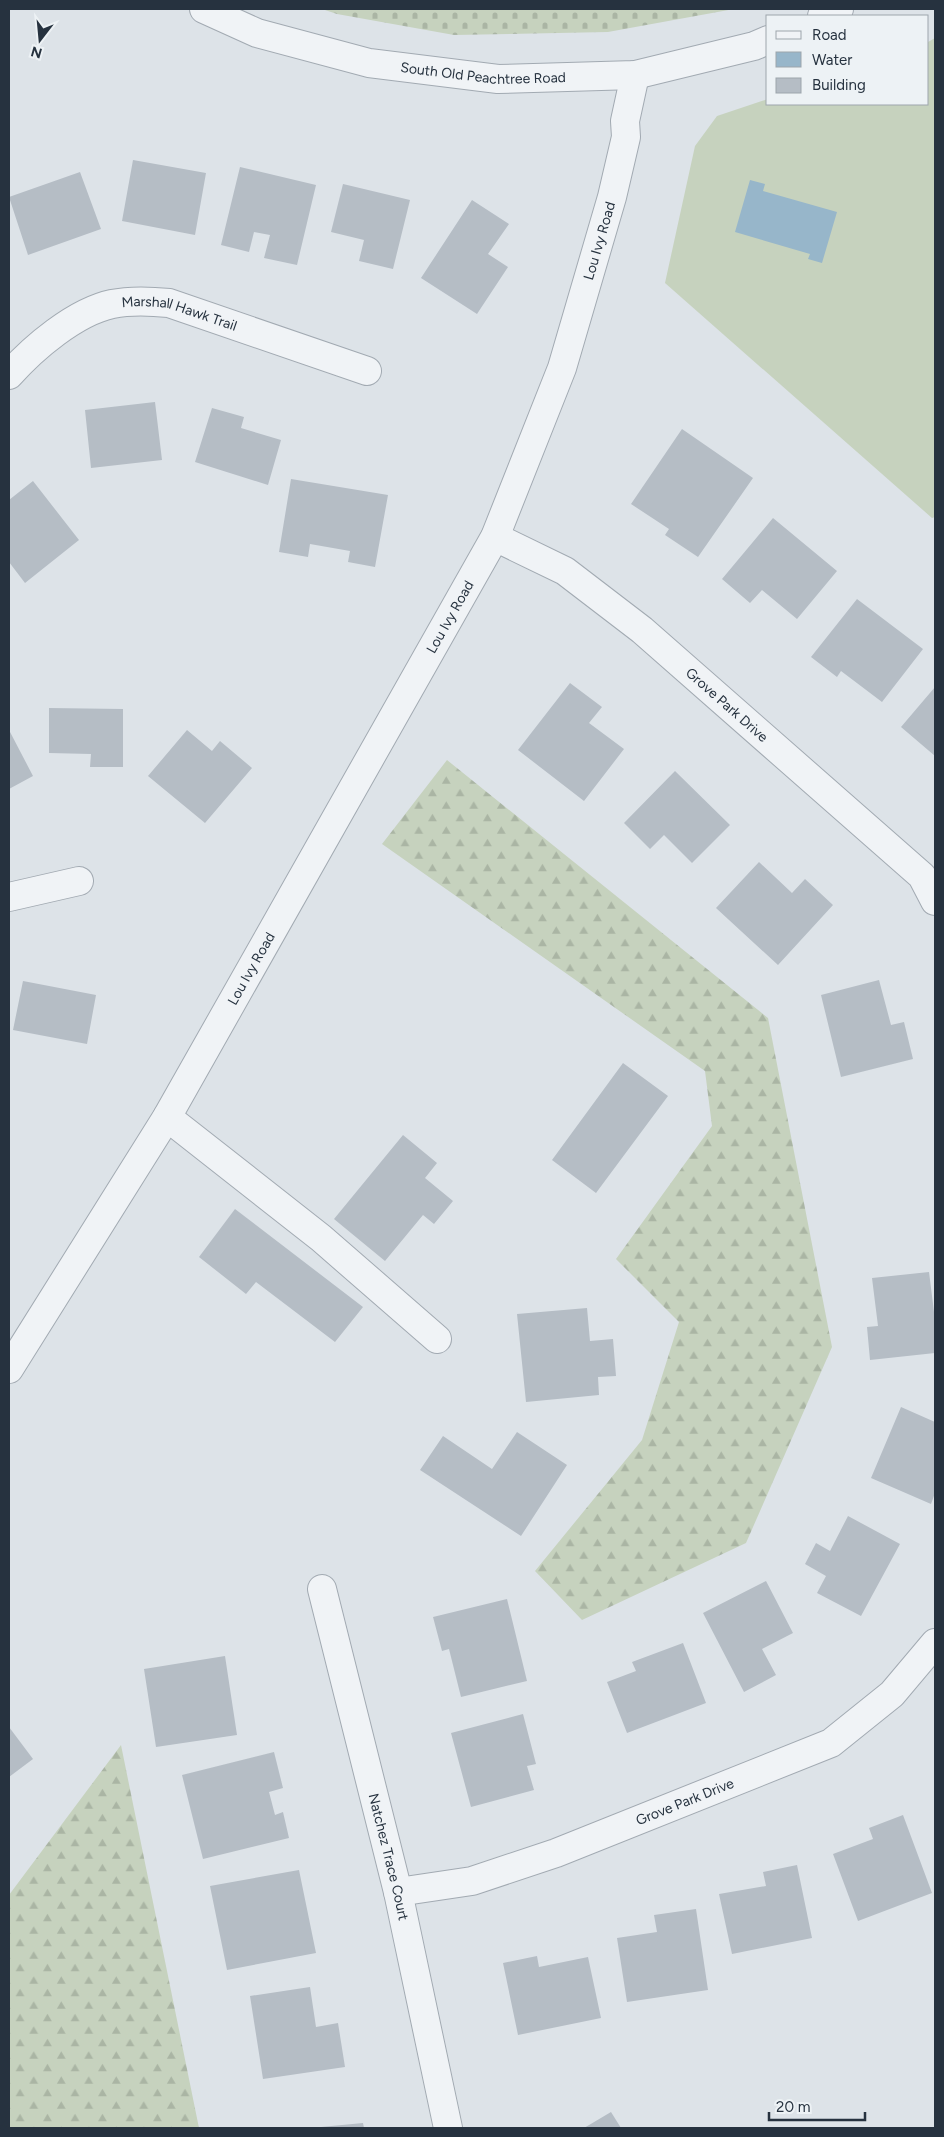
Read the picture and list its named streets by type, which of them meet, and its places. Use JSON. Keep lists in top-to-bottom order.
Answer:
{
  "streets": {
    "street": [
      "South Old Peachtree Road",
      "Lou Ivy Road",
      "Marshall Hawk Trail",
      "Grove Park Drive",
      "Natchez Trace Court"
    ]
  },
  "crossings": [
    ["South Old Peachtree Road", "Lou Ivy Road"],
    ["Lou Ivy Road", "Grove Park Drive"],
    ["Grove Park Drive", "Natchez Trace Court"]
  ],
  "legend": ["Road", "Water", "Building"],
  "scale_bar": "20 m",
  "north": "bottom"
}
